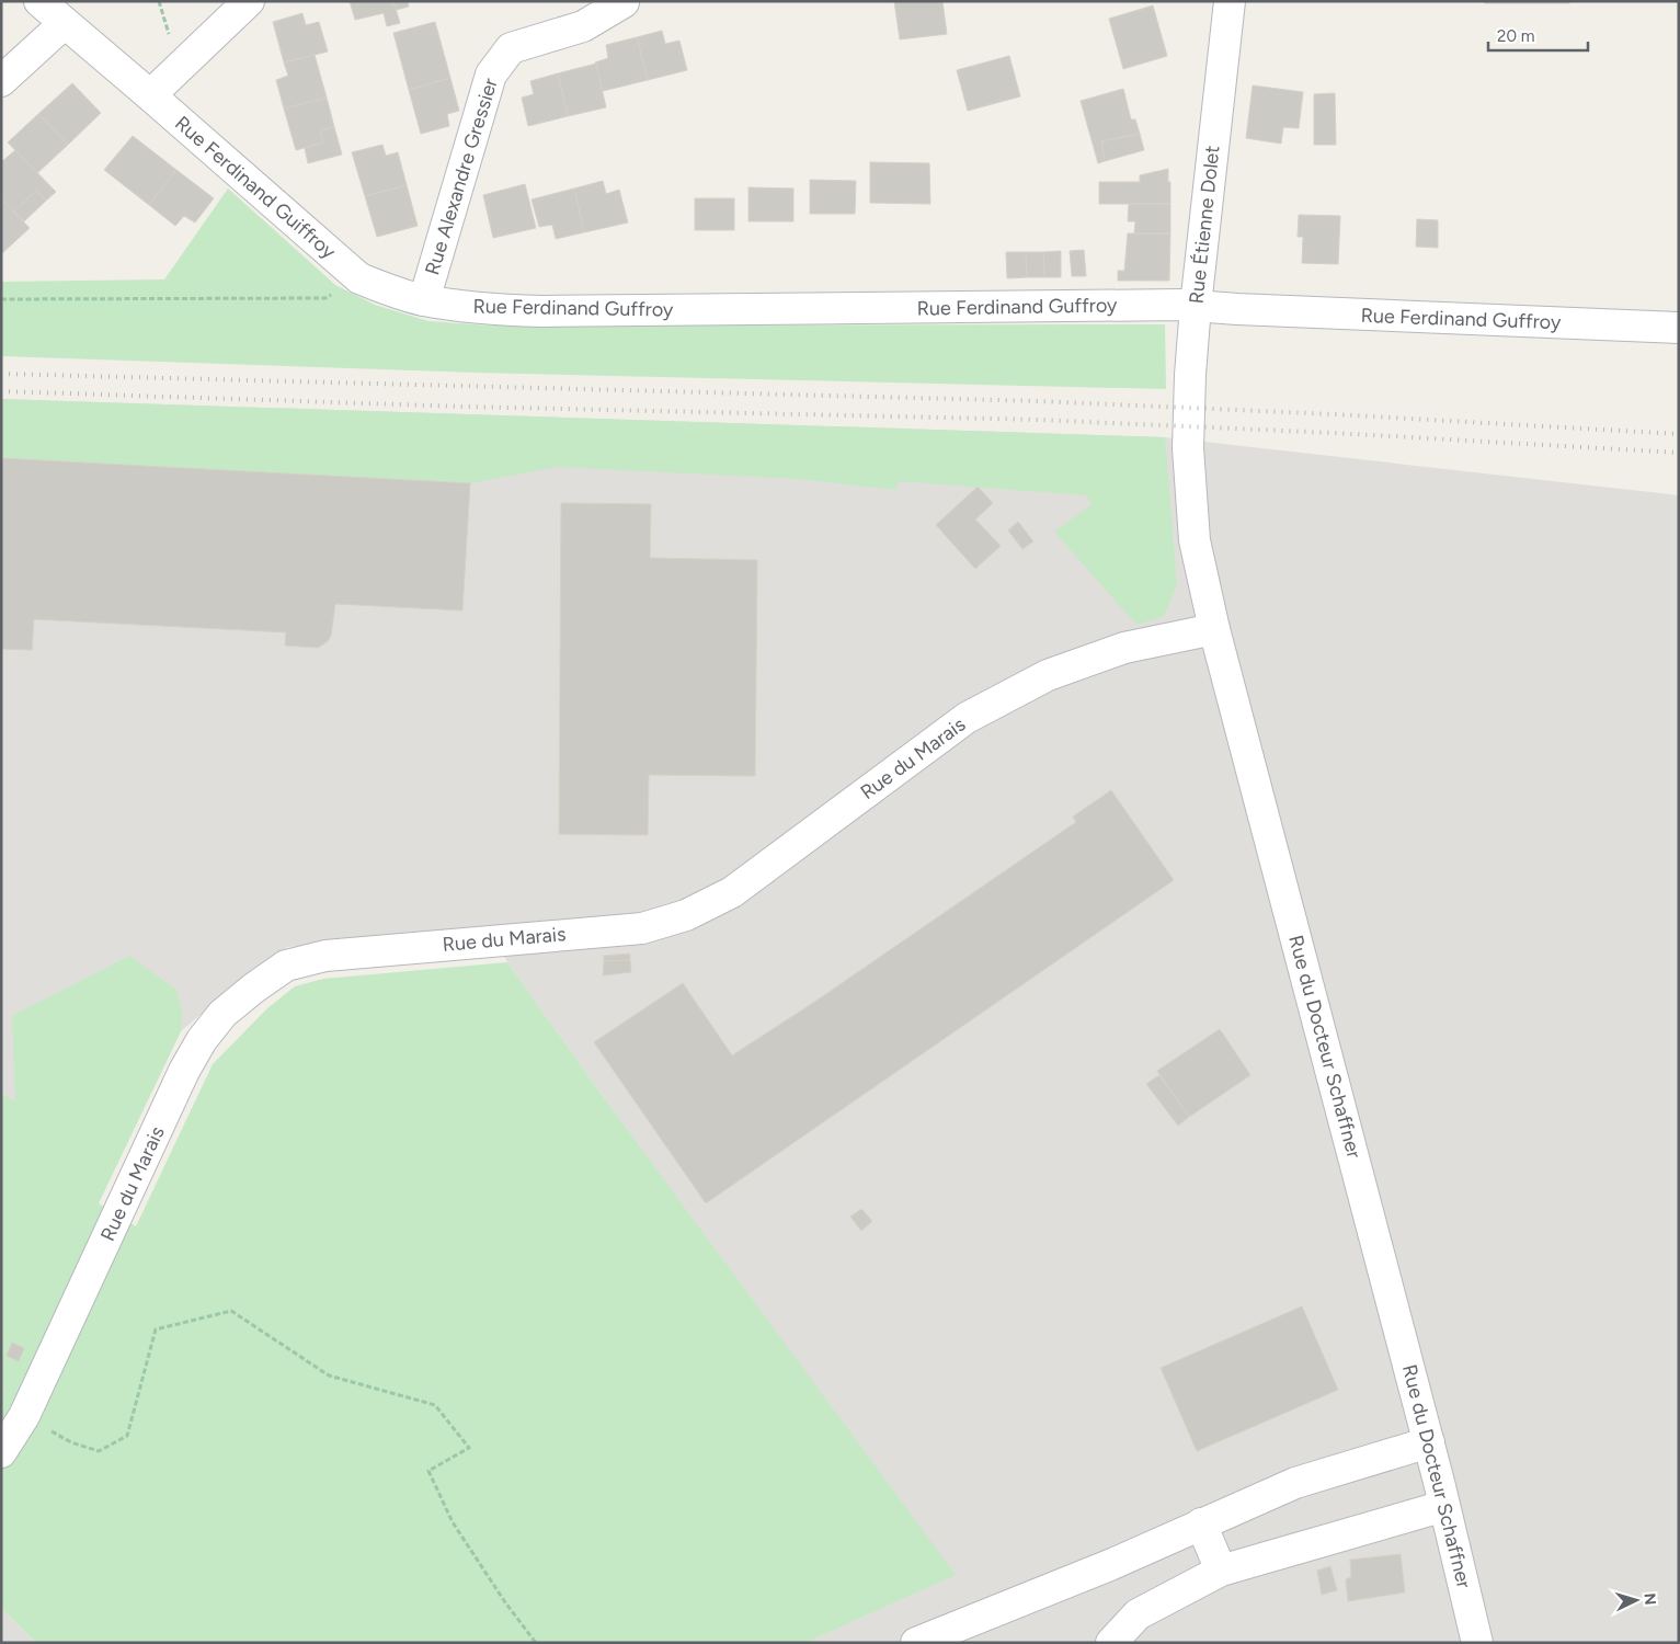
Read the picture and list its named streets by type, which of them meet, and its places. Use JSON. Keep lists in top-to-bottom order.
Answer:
{
  "streets": {
    "street": [
      "Rue Alexandre Gressier",
      "Rue Ferdinand Guiffroy",
      "Rue Étienne Dolet",
      "Rue Ferdinand Guffroy",
      "Rue du Marais",
      "Rue du Docteur Schaffner"
    ]
  },
  "crossings": [
    ["Rue Alexandre Gressier", "Rue Ferdinand Guffroy"],
    ["Rue Ferdinand Guiffroy", "Rue Ferdinand Guffroy"],
    ["Rue Étienne Dolet", "Rue Ferdinand Guffroy"],
    ["Rue Étienne Dolet", "Rue du Docteur Schaffner"],
    ["Rue du Marais", "Rue du Docteur Schaffner"]
  ],
  "scale_bar": "20 m",
  "north": "right"
}
